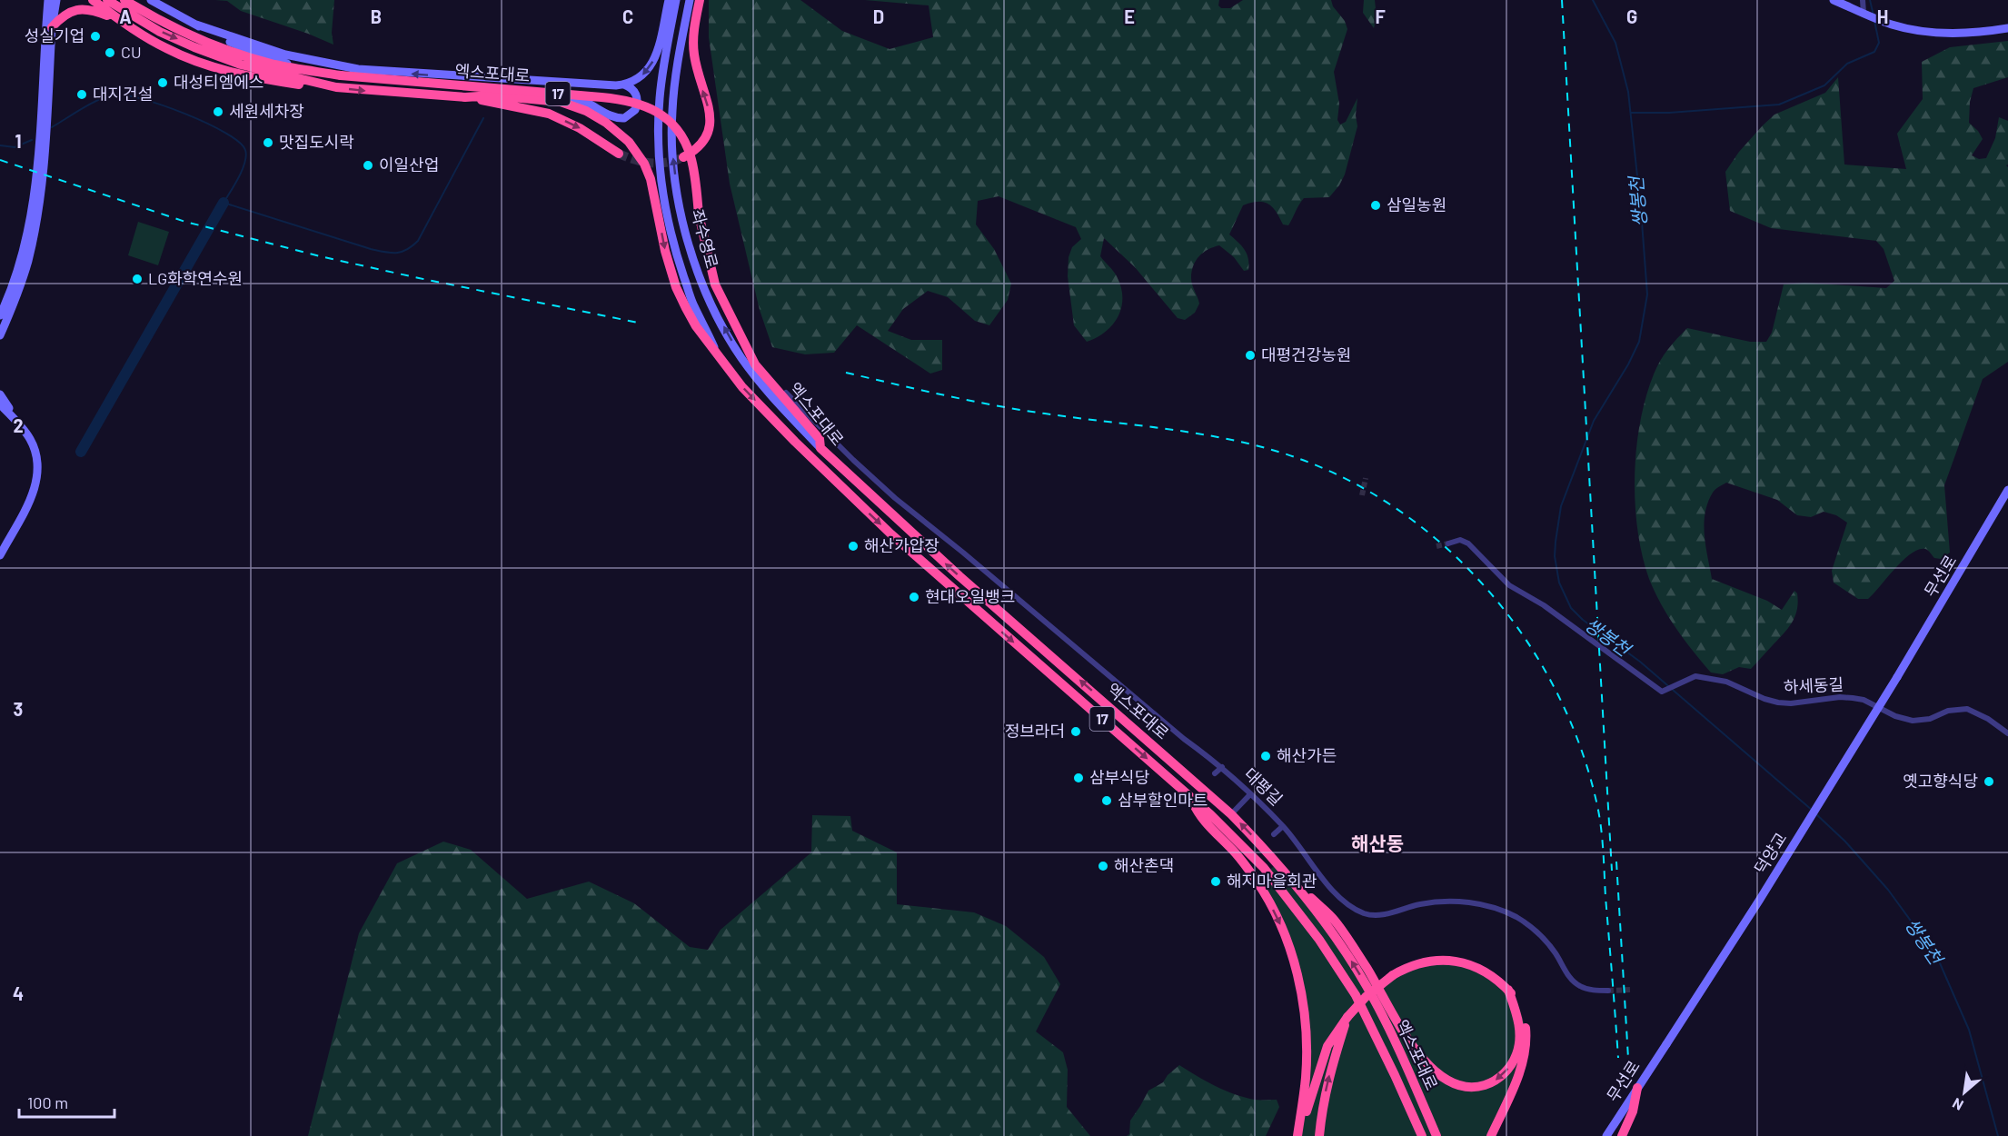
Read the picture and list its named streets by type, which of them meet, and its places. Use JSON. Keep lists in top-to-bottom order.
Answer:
{
  "streets": {
    "highway": ["엑스포대로", "17"],
    "street": [
      "좌수영로",
      "무선로",
      "하세동길",
      "대평길",
      "덕양교"
    ]
  },
  "crossings": [
    ["엑스포대로", "17"],
    ["엑스포대로", "좌수영로"],
    ["무선로", "덕양교"]
  ],
  "districts": ["해산동"],
  "water": ["쌍봉천"],
  "places": [
    "성실기업",
    "CU",
    "대성티엠에스",
    "대지건설",
    "세원세차장",
    "맛집도시락",
    "이일산업",
    "삼일농원",
    "LG화학연수원",
    "대평건강농원",
    "해산가압장",
    "현대오일뱅크",
    "정브라더",
    "해산가든",
    "삼부식당",
    "옛고향식당",
    "삼부할인마트",
    "해산촌댁",
    "해지마을회관"
  ],
  "scale_bar": "100 m",
  "north": "bottom left",
  "grid": {
    "columns": [
      "A",
      "B",
      "C",
      "D",
      "E",
      "F",
      "G",
      "H"
    ],
    "rows": [
      "1",
      "2",
      "3",
      "4"
    ]
  }
}
